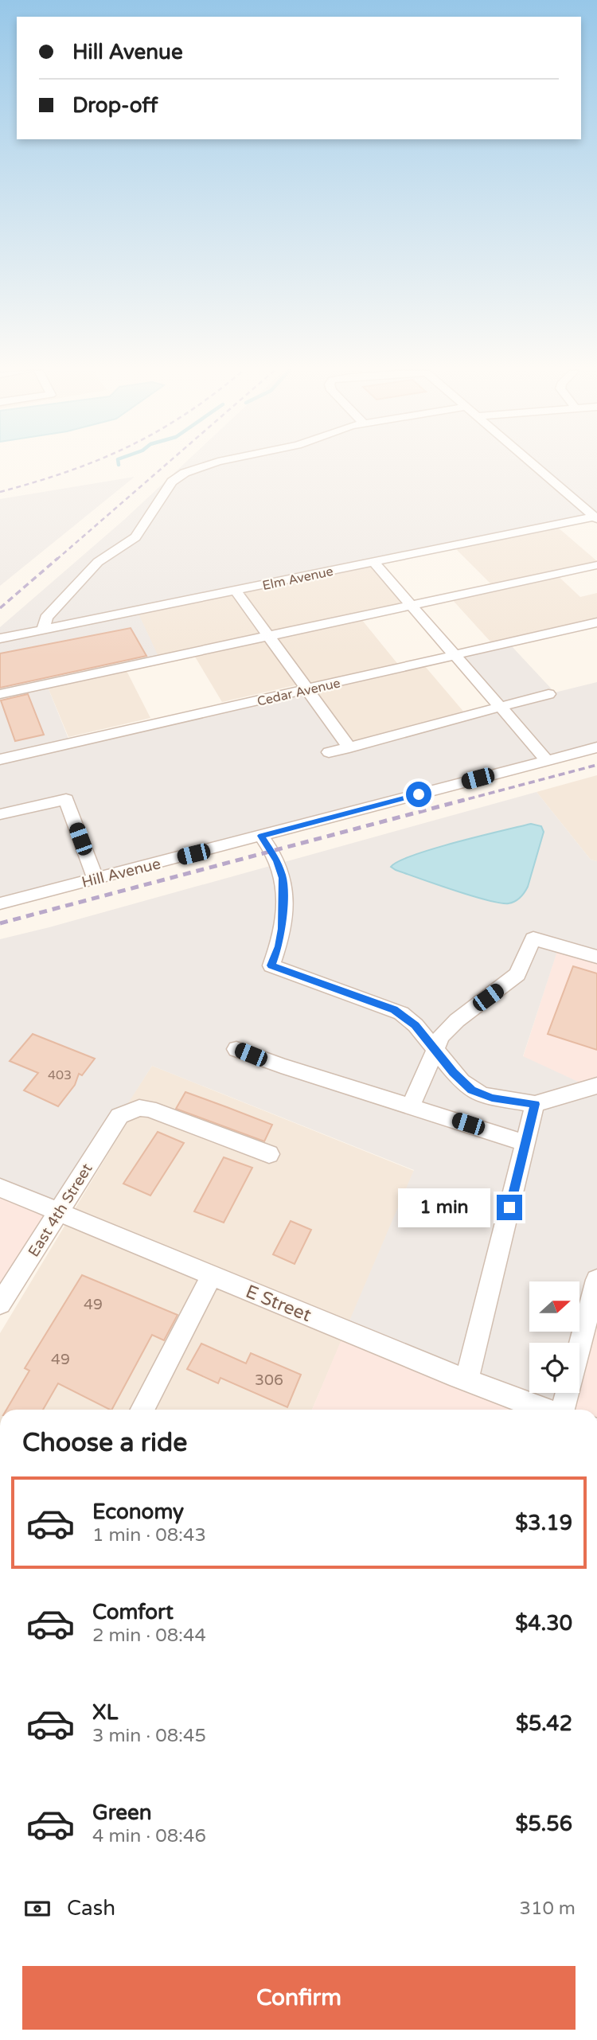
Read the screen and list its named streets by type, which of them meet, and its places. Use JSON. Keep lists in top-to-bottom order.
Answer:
{
  "streets": {
    "street": [
      "Elm Avenue",
      "Cedar Avenue",
      "Hill Avenue",
      "East 4th Street",
      "E Street"
    ]
  },
  "crossings": [
    ["East 4th Street", "E Street"]
  ],
  "house_numbers": [
    "403",
    "49",
    "49",
    "306"
  ],
  "north": "right",
  "page": {
    "banner": ["Hill Avenue", "Drop-off"],
    "bubble": "1 min",
    "heading": "Choose a ride",
    "list": [
      {
        "name": "Economy",
        "note": "1 min · 08:43",
        "value": "$3.19"
      },
      {
        "name": "Comfort",
        "note": "2 min · 08:44",
        "value": "$4.30"
      },
      {
        "name": "XL",
        "note": "3 min · 08:45",
        "value": "$5.42"
      },
      {
        "name": "Green",
        "note": "4 min · 08:46",
        "value": "$5.56"
      }
    ],
    "pay": ["Cash", "310 m"],
    "buttons": "Confirm"
  }
}
